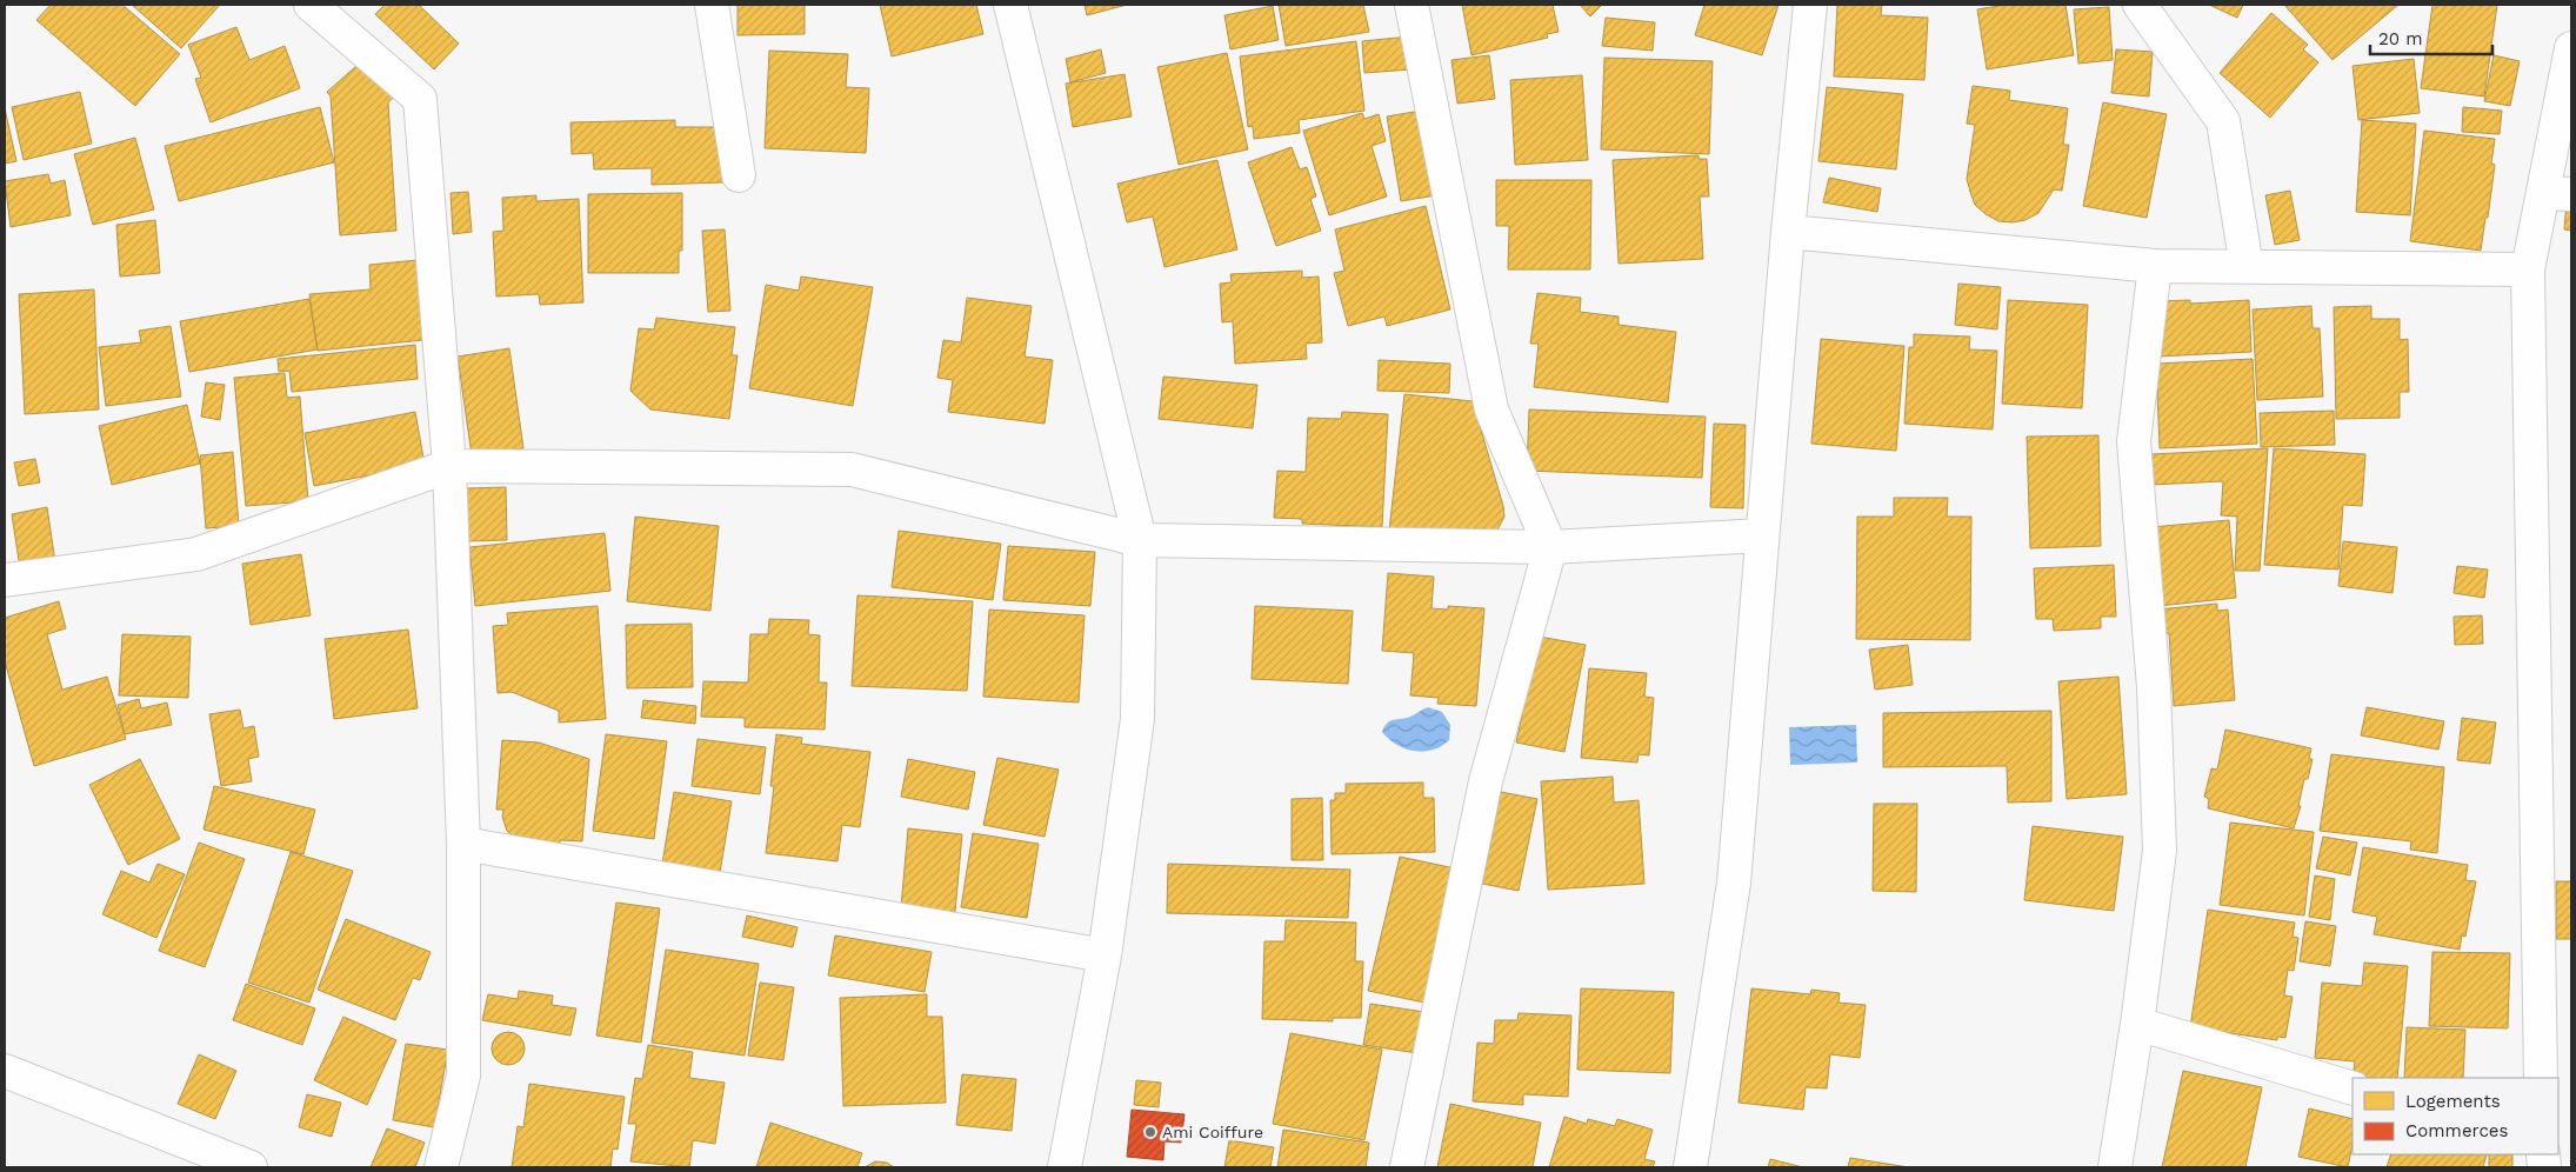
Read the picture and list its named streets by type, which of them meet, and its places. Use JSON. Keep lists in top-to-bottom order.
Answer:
{
  "places": ["Ami Coiffure"],
  "legend": ["Logements", "Commerces"],
  "scale_bar": "20 m"
}
